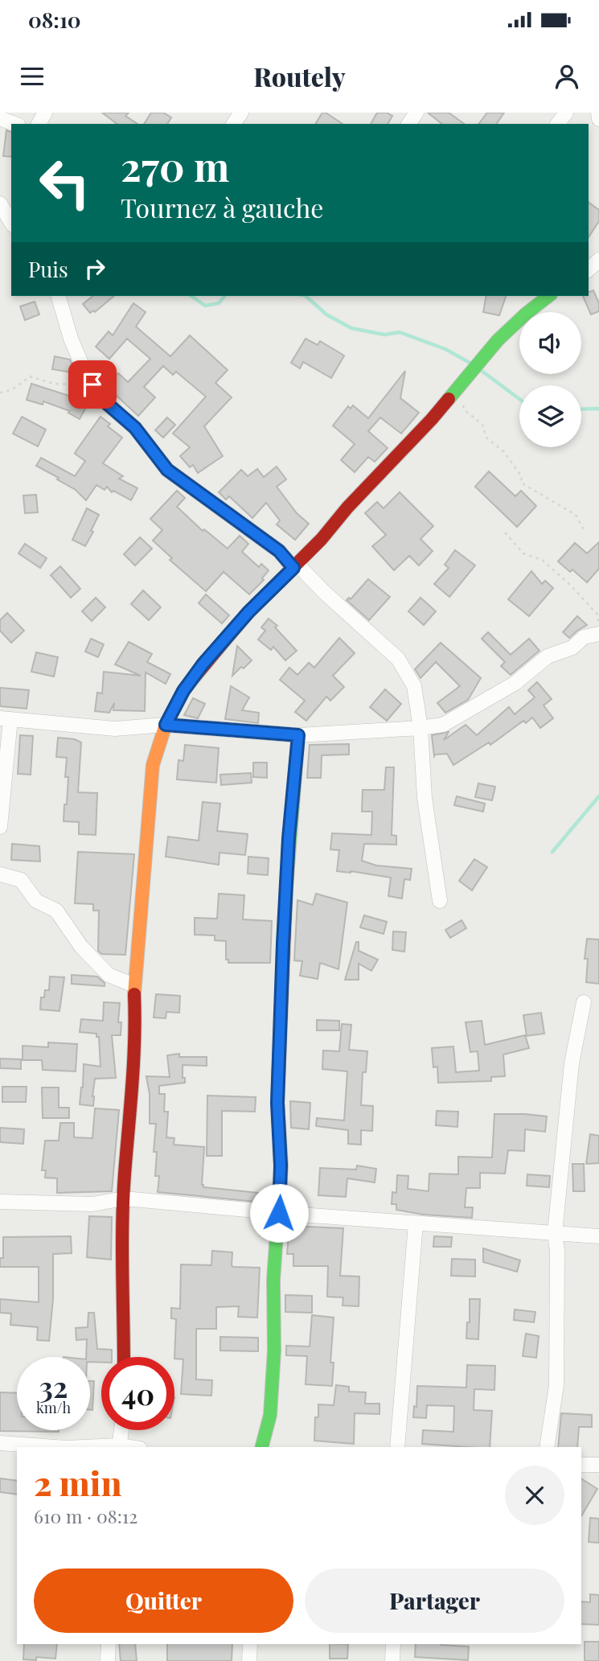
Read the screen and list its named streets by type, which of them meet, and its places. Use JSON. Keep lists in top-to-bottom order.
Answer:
{
  "page": {
    "status": "08:10",
    "header": "Routely",
    "turn": ["270 m", "Tournez à gauche"],
    "then": "Puis",
    "speed": "32 km/h",
    "limit": "40",
    "heading": ["2 min", "610 m · 08:12"],
    "buttons": ["Quitter", "Partager"]
  }
}
